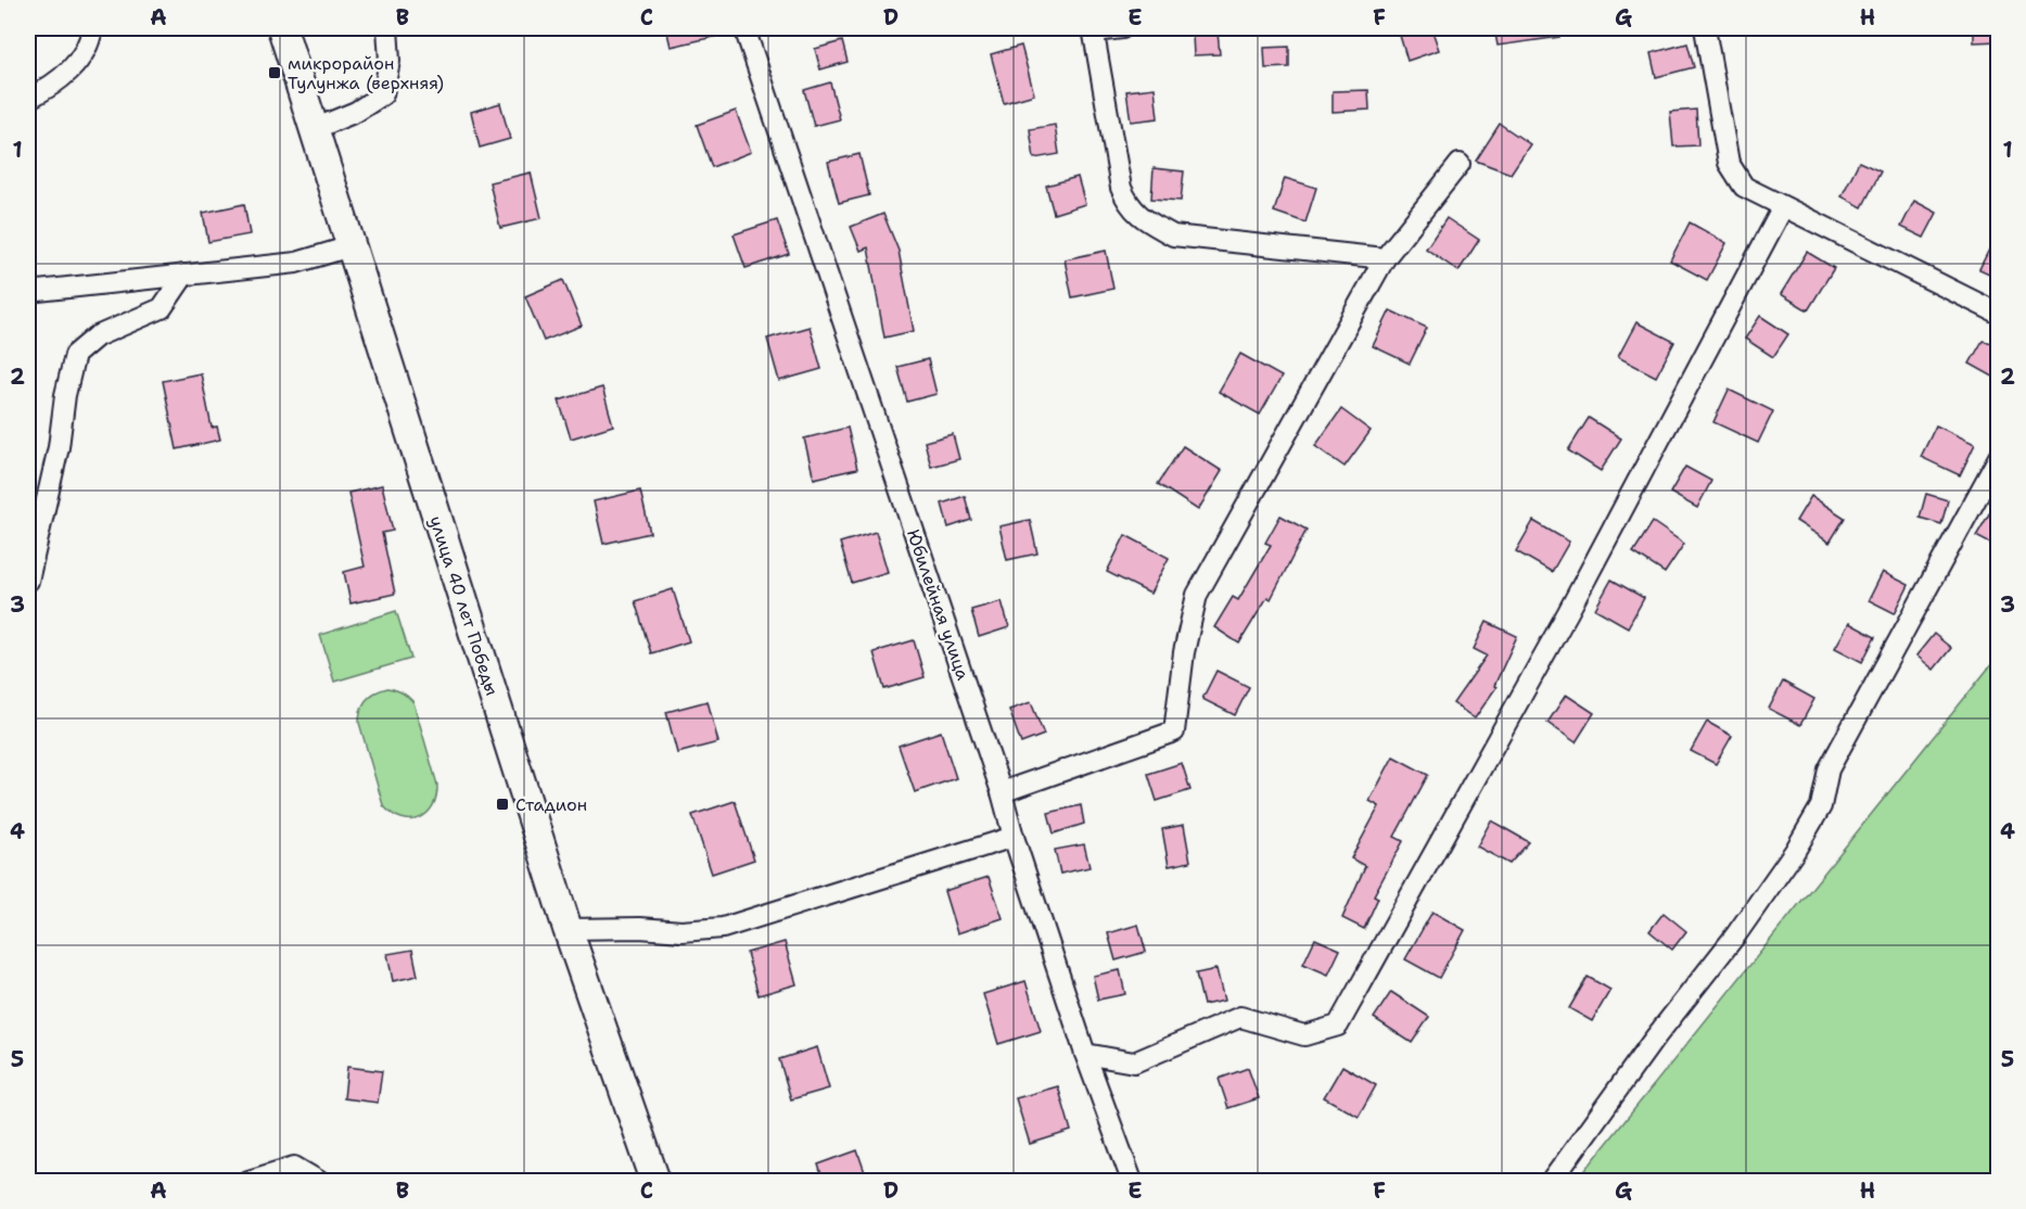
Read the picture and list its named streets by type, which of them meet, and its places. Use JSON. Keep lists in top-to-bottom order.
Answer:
{
  "streets": {
    "street": ["Юбилейная улица", "улица 40 лет Победы"]
  },
  "places": {
    "transit": ["микрорайон Тулунжа (верхняя)", "Стадион"]
  },
  "grid": {
    "columns": [
      "A",
      "B",
      "C",
      "D",
      "E",
      "F",
      "G",
      "H"
    ],
    "rows": [
      "1",
      "2",
      "3",
      "4",
      "5"
    ]
  }
}
